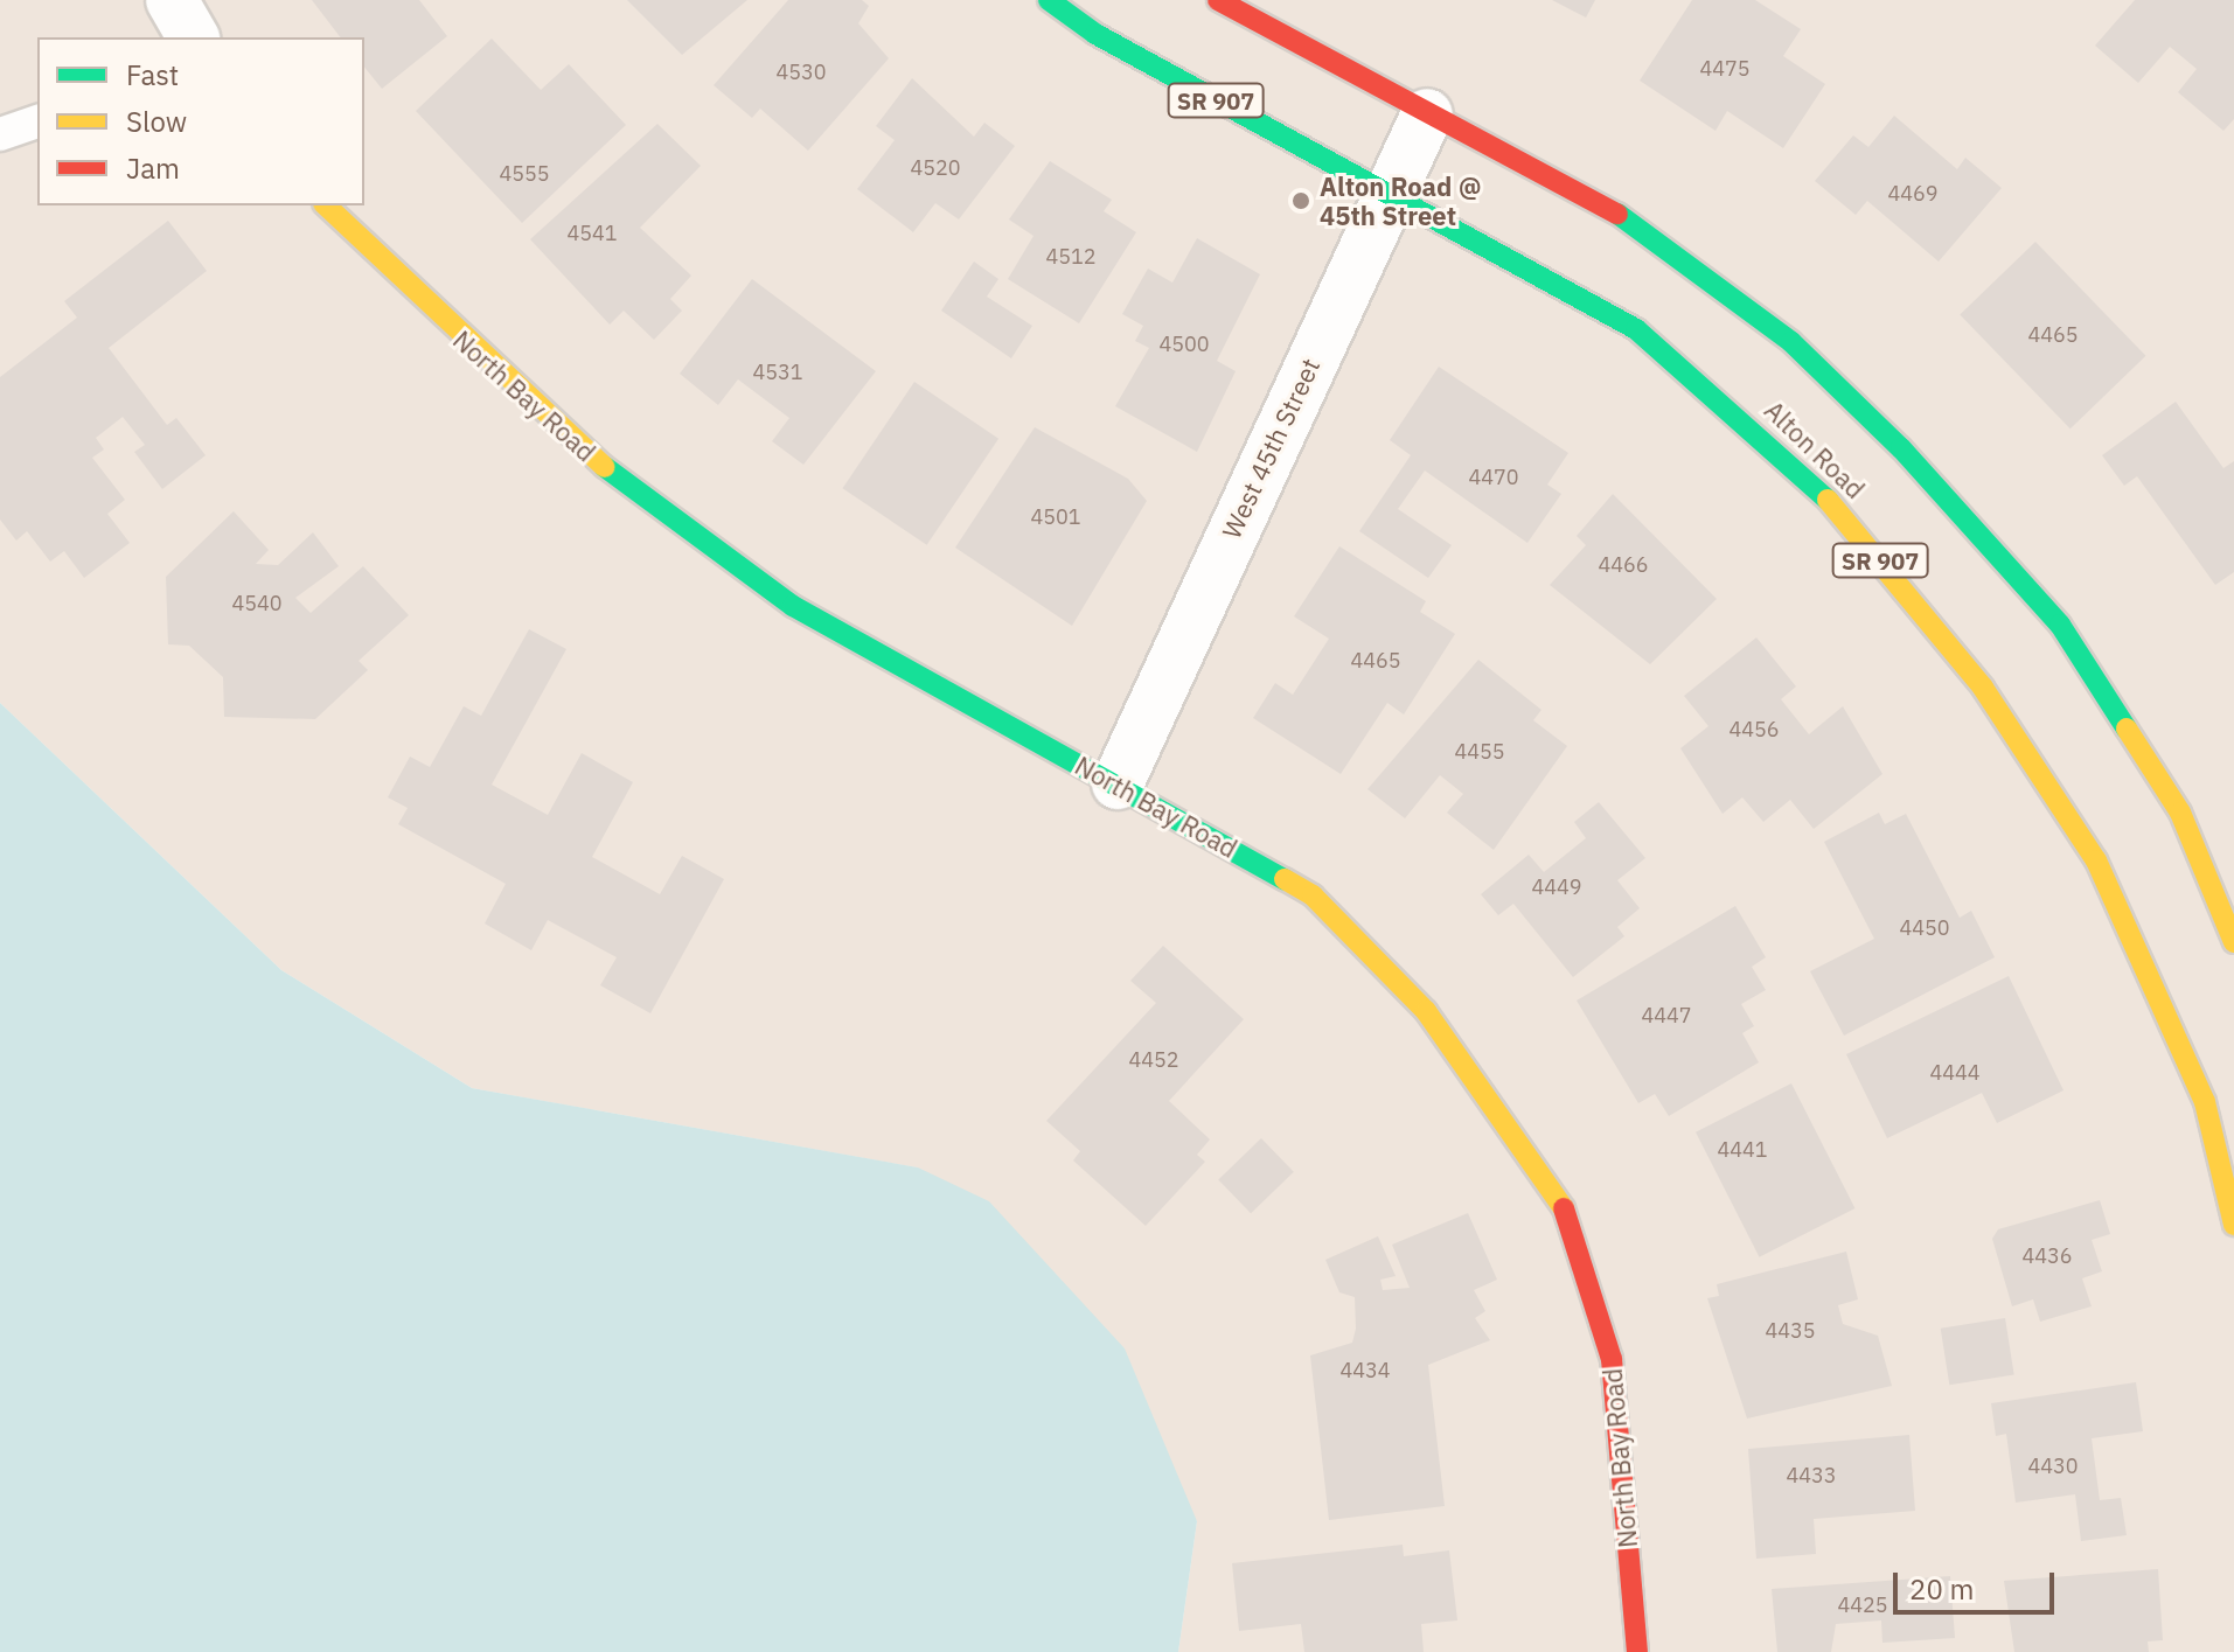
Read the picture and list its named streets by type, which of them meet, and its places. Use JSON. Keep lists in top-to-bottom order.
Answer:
{
  "streets": {
    "main road": ["SR 907", "North Bay Road", "Alton Road"],
    "street": ["West 45th Street"]
  },
  "crossings": [
    ["North Bay Road", "West 45th Street"],
    ["West 45th Street", "Alton Road"]
  ],
  "places": ["Alton Road @ 45th Street"],
  "house_numbers": [
    "4475",
    "4530",
    "4520",
    "4555",
    "4469",
    "4541",
    "4512",
    "4465",
    "4500",
    "4531",
    "4470",
    "4501",
    "4466",
    "4540",
    "4465",
    "4456",
    "4455",
    "4449",
    "4450",
    "4447",
    "4452",
    "4444",
    "4441",
    "4436",
    "4435",
    "4434",
    "4430",
    "4433",
    "4425"
  ],
  "legend": ["Fast", "Slow", "Jam"],
  "scale_bar": "20 m"
}
